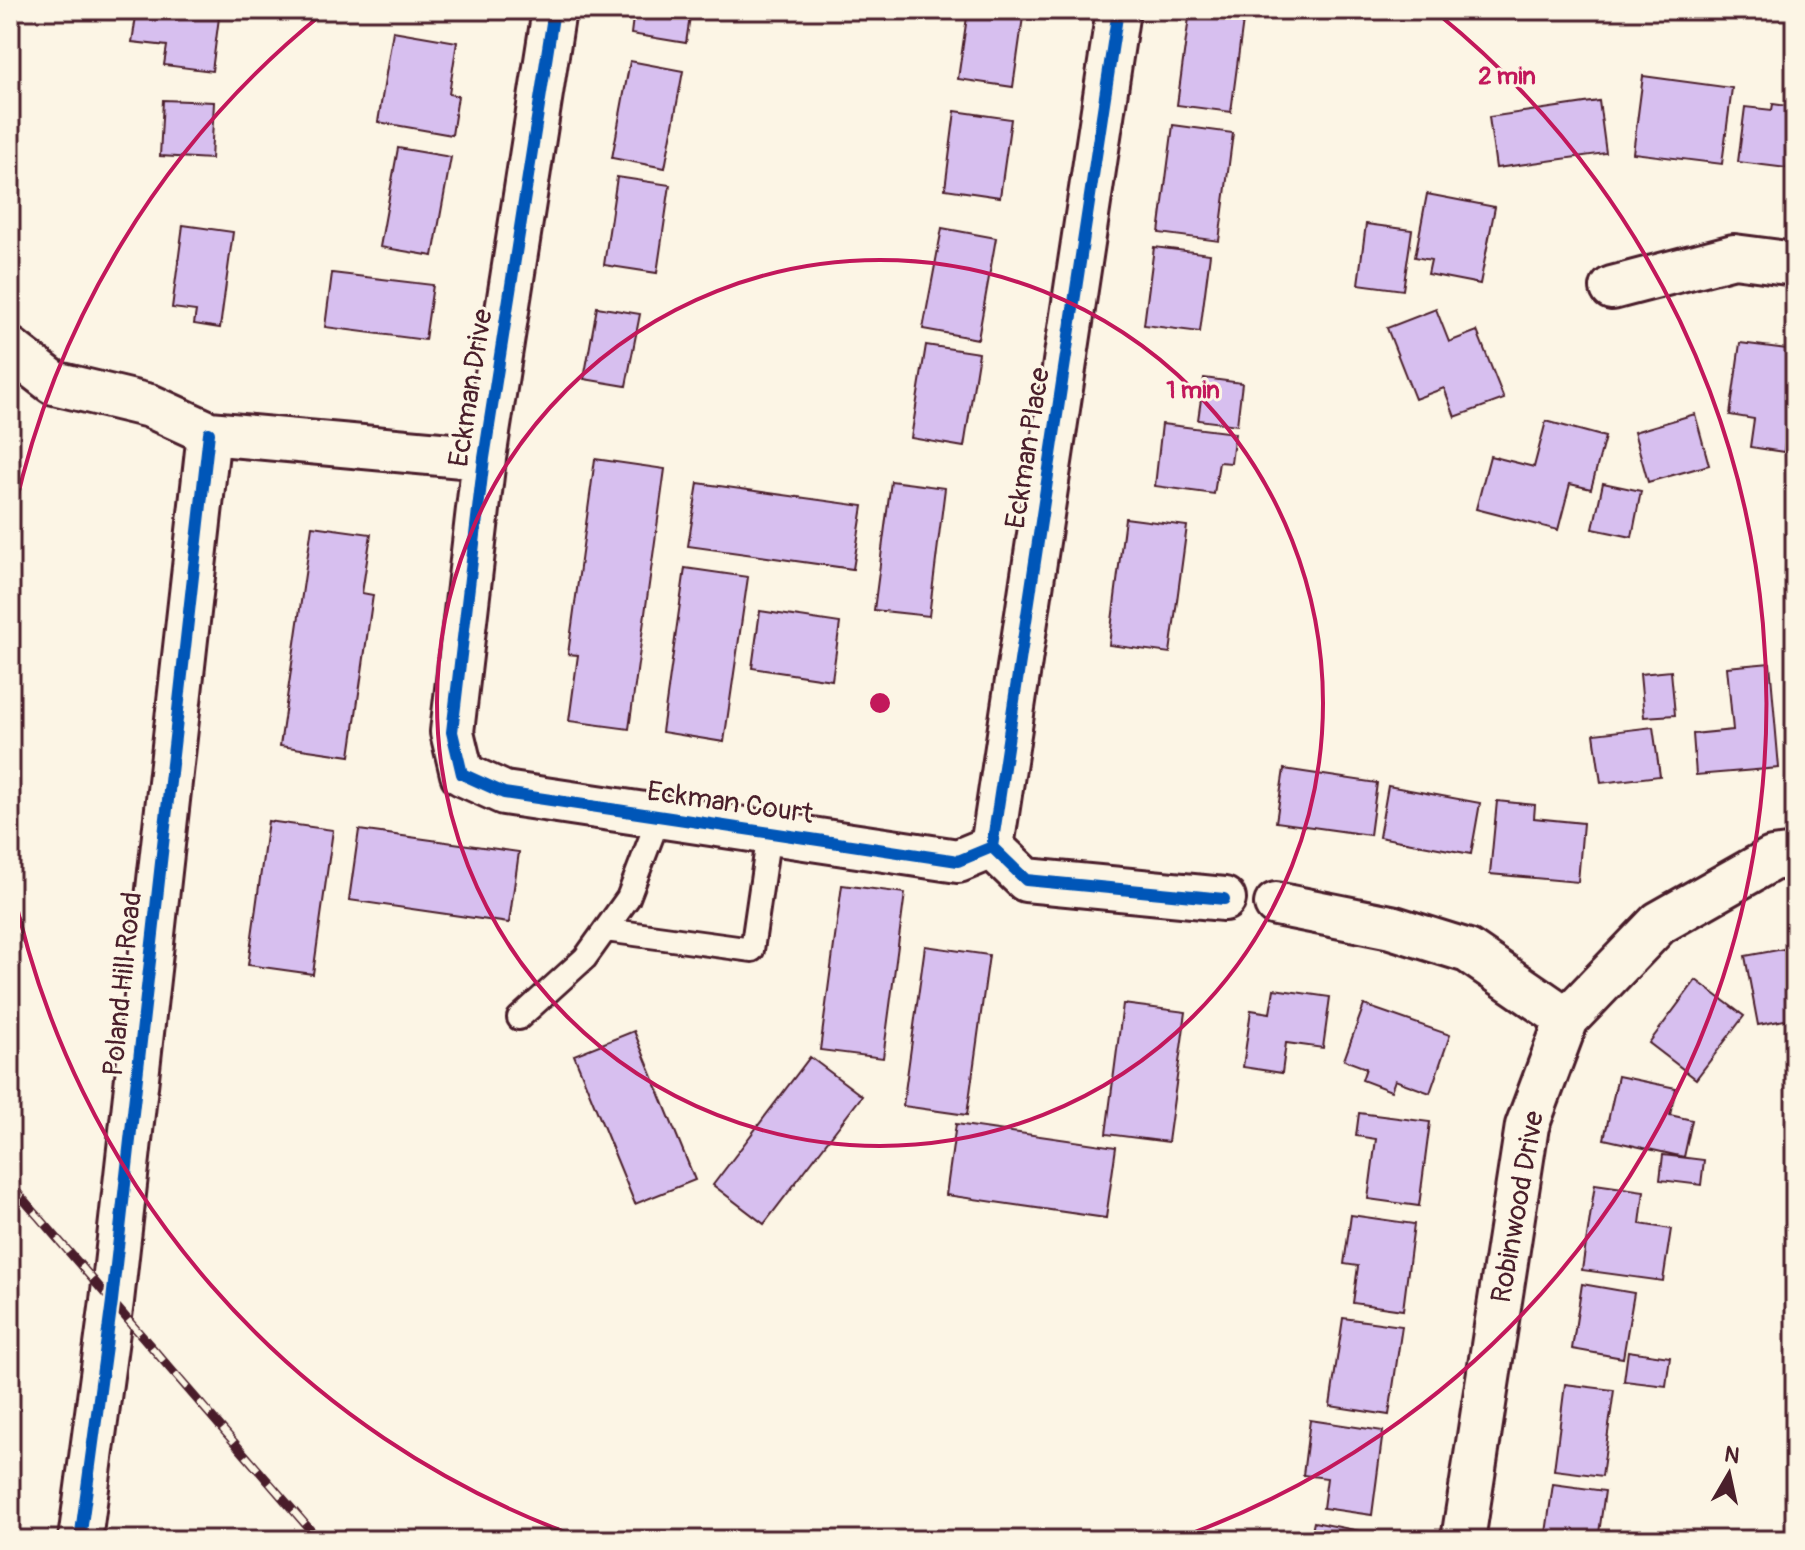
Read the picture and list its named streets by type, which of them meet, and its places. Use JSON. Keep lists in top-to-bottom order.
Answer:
{
  "streets": {
    "street": [
      "Eckman Drive",
      "Eckman Place",
      "Eckman Court",
      "Poland Hill Road",
      "Robinwood Drive"
    ]
  },
  "crossings": [
    ["Eckman Drive", "Eckman Court"],
    ["Eckman Drive", "Poland Hill Road"],
    ["Eckman Place", "Eckman Court"]
  ],
  "north": "top",
  "rings": ["2 min", "1 min"]
}
